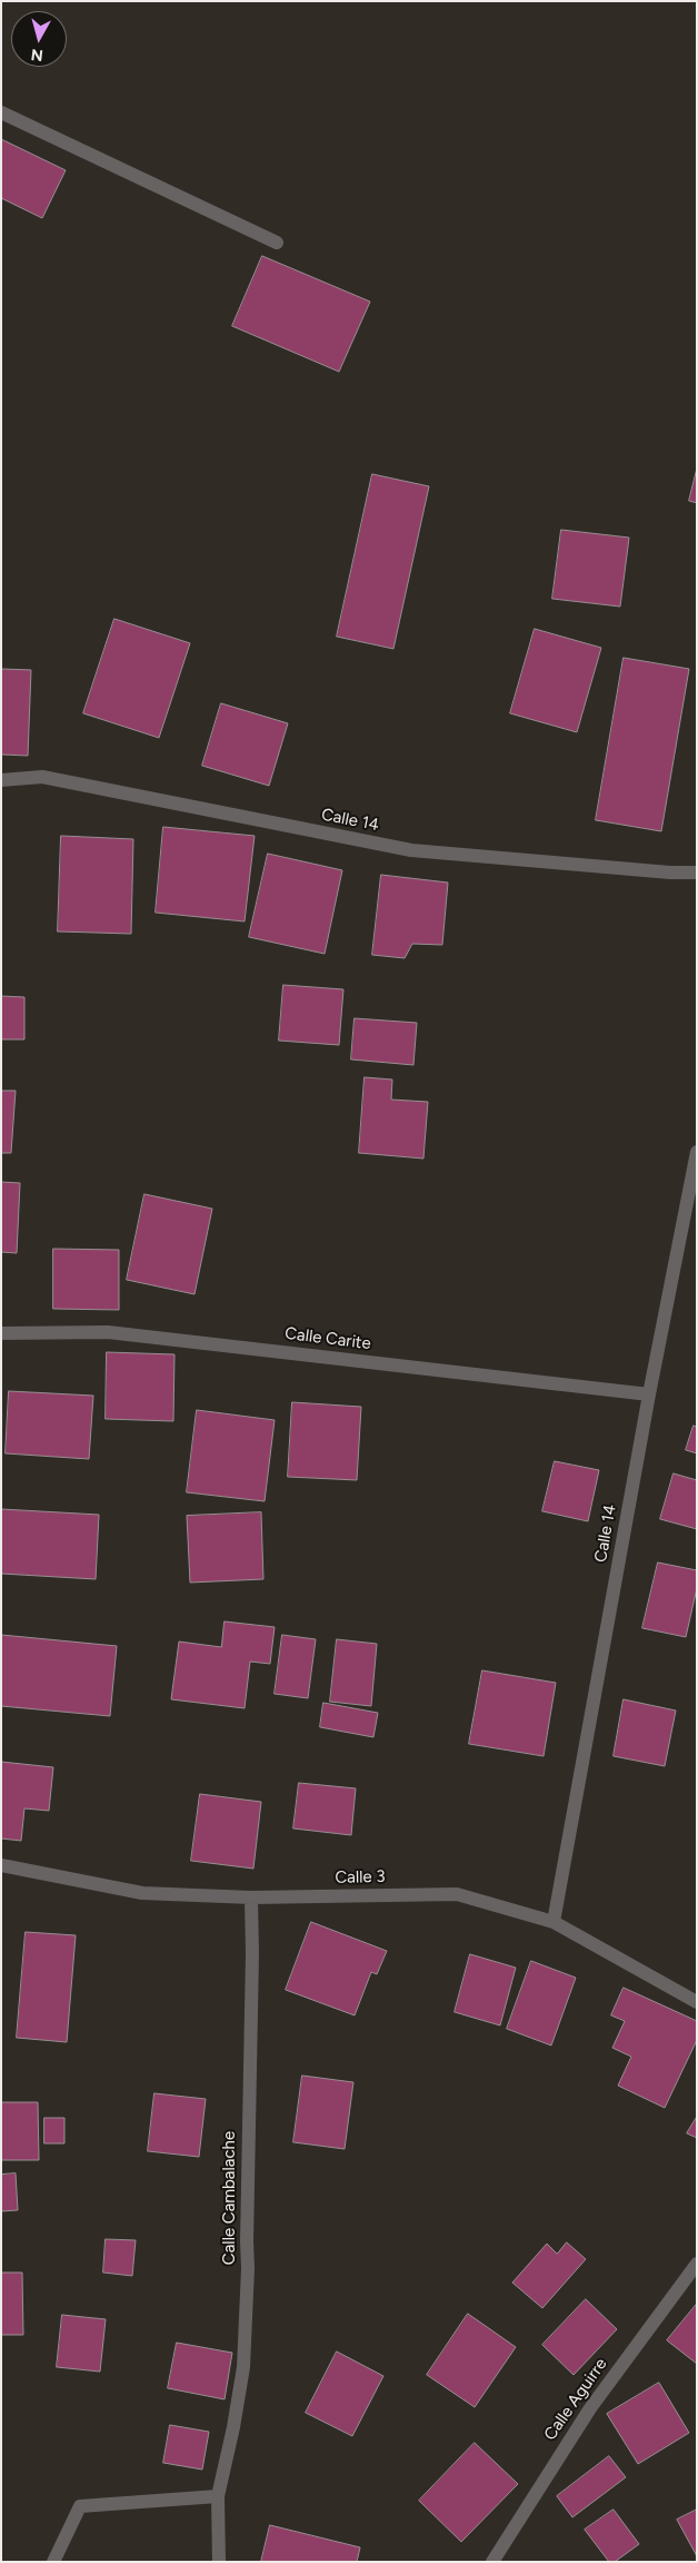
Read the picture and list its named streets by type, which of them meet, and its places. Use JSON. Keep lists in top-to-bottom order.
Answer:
{
  "streets": {
    "street": [
      "Calle 14",
      "Calle Carite",
      "Calle 3",
      "Calle Cambalache",
      "Calle Aguirre"
    ]
  },
  "crossings": [
    ["Calle 14", "Calle Carite"],
    ["Calle 14", "Calle 3"],
    ["Calle 3", "Calle Cambalache"]
  ],
  "north": "bottom"
}
